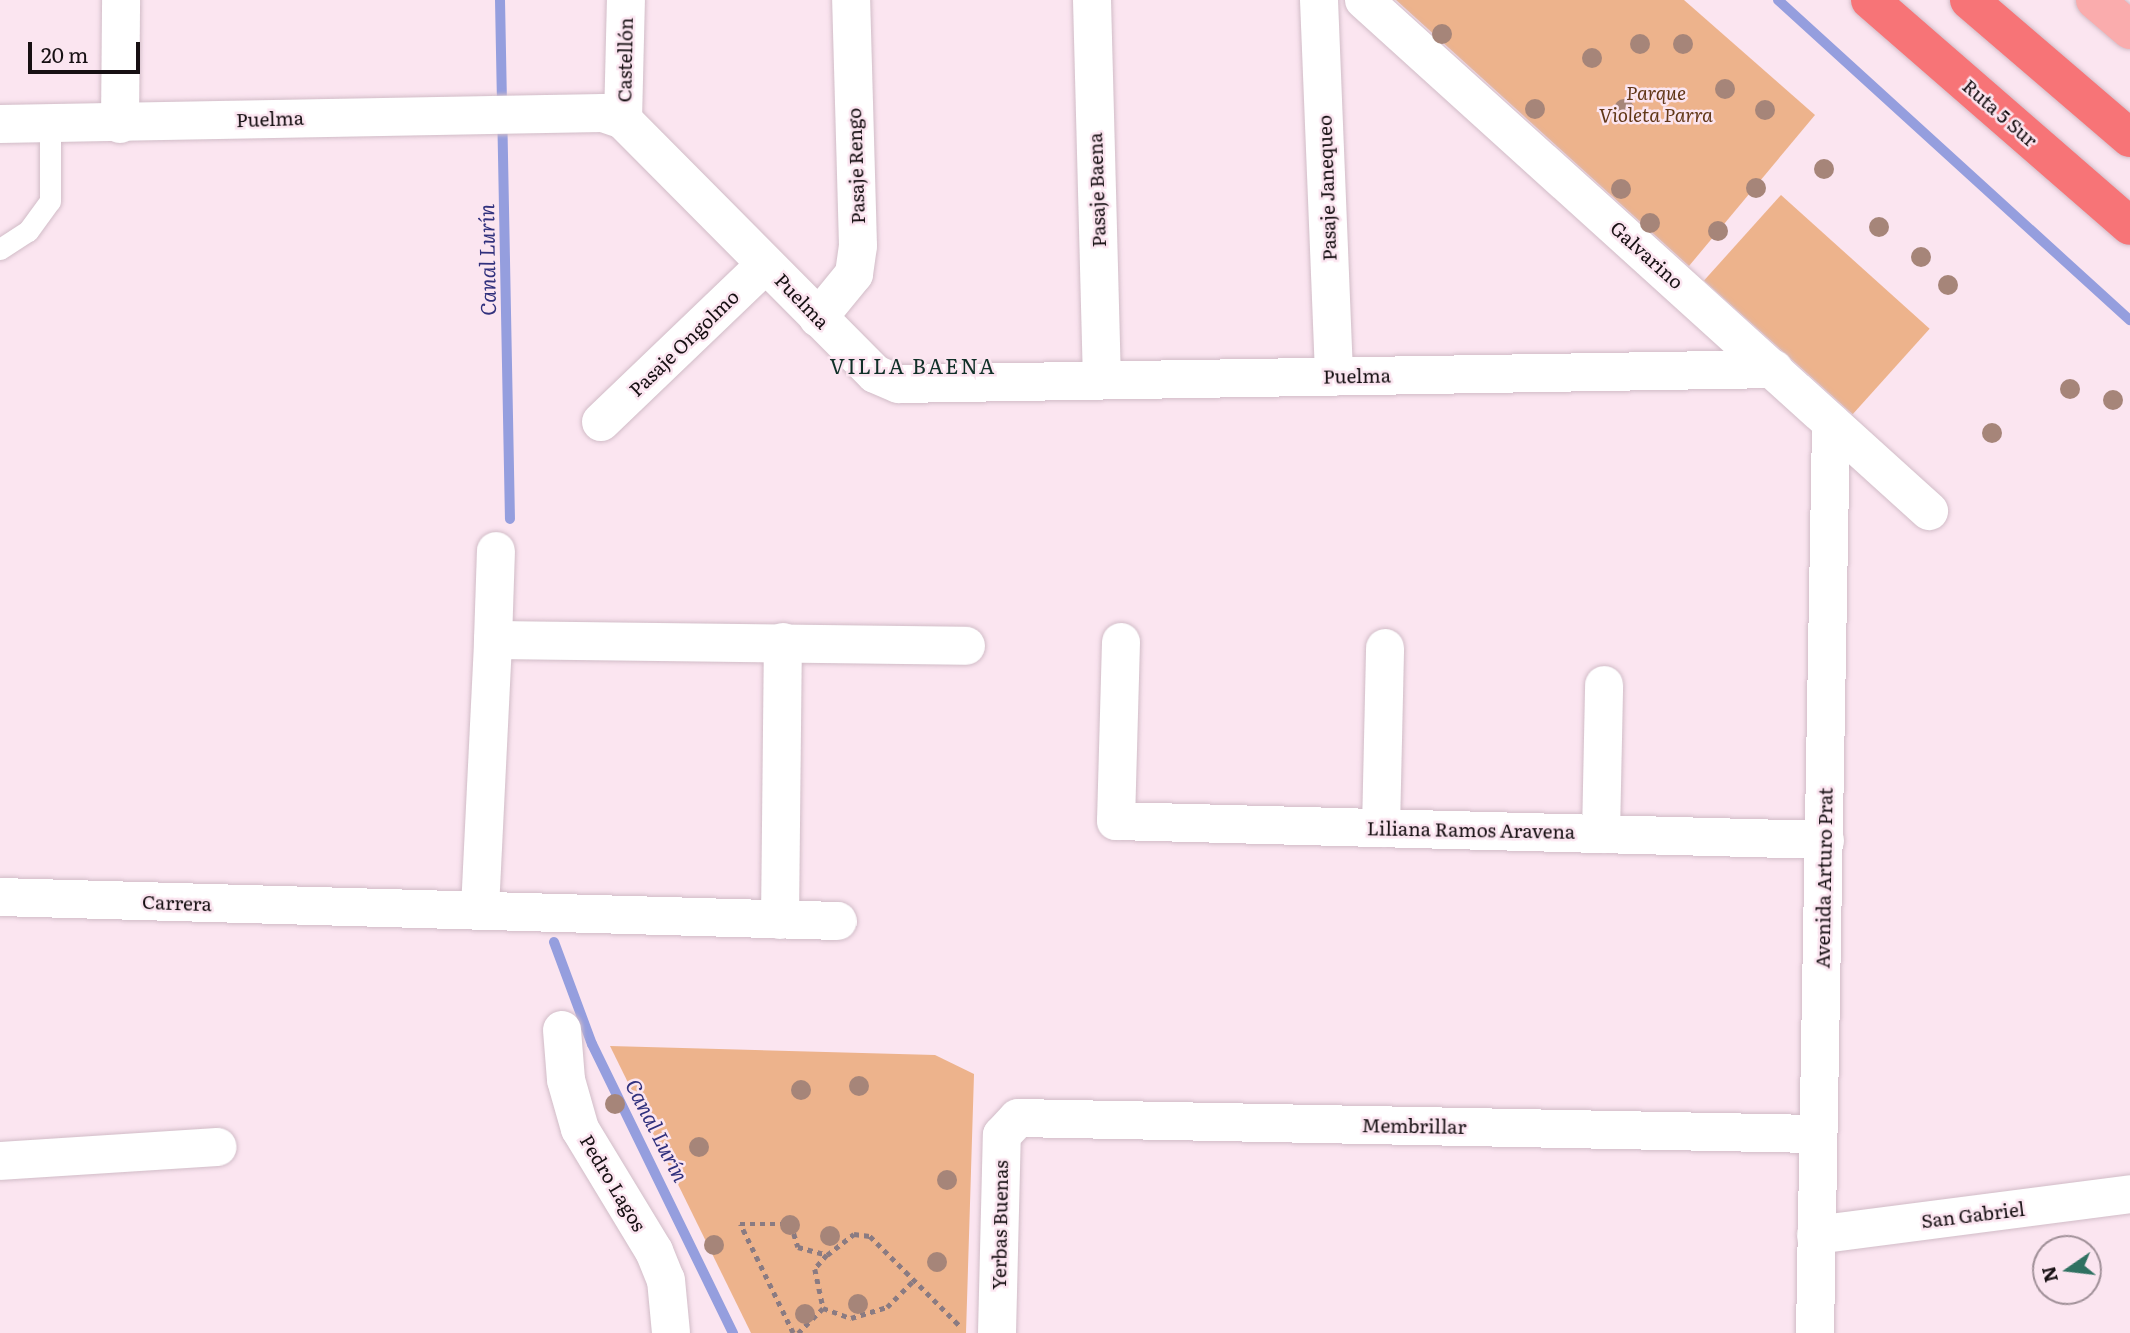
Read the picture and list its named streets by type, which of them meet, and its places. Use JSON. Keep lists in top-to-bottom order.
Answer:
{
  "streets": {
    "highway": ["Ruta 5 Sur"],
    "street": [
      "Castellón",
      "Puelma",
      "Pasaje Rengo",
      "Pasaje Janequeo",
      "Pasaje Baena",
      "Galvarino",
      "Pasaje Ongolmo",
      "Liliana Ramos Aravena",
      "Avenida Arturo Prat",
      "Carrera",
      "Membrillar",
      "Pedro Lagos",
      "San Gabriel",
      "Yerbas Buenas"
    ]
  },
  "crossings": [
    ["Castellón", "Puelma"],
    ["Puelma", "Pasaje Rengo"],
    ["Puelma", "Pasaje Janequeo"],
    ["Puelma", "Pasaje Baena"],
    ["Puelma", "Galvarino"],
    ["Puelma", "Pasaje Ongolmo"],
    ["Galvarino", "Avenida Arturo Prat"],
    ["Liliana Ramos Aravena", "Avenida Arturo Prat"],
    ["Avenida Arturo Prat", "Membrillar"],
    ["Avenida Arturo Prat", "San Gabriel"],
    ["Membrillar", "Yerbas Buenas"]
  ],
  "districts": ["VILLA BAENA"],
  "water": ["Canal Lurín"],
  "parks": ["Parque Violeta Parra"],
  "scale_bar": "20 m",
  "north": "left"
}
